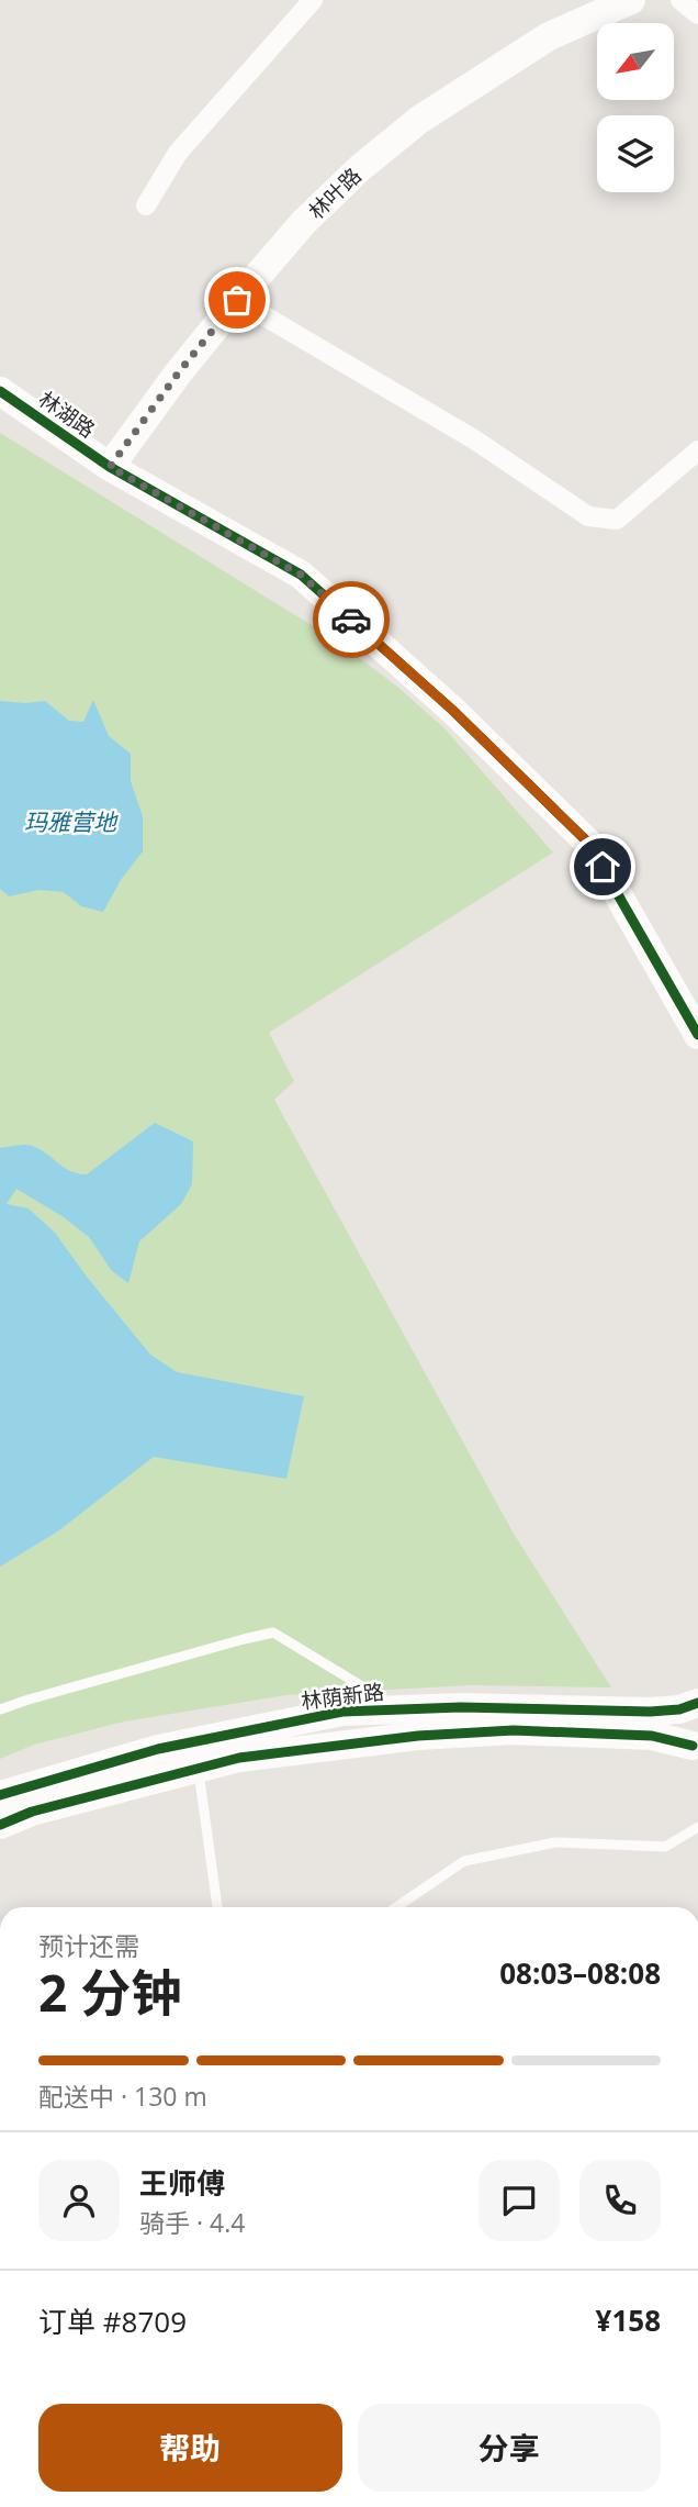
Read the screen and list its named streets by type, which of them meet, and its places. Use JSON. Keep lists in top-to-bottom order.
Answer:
{
  "streets": {
    "street": ["林叶路", "林湖路", "林荫新路"]
  },
  "crossings": [
    ["林叶路", "林湖路"]
  ],
  "water": ["玛雅营地"],
  "north": "bottom left",
  "page": {
    "heading": ["2 分钟", "预计还需", "08:03–08:08"],
    "panel": [
      "王师傅",
      "骑手 · 4.4",
      "订单 #8709",
      "¥158"
    ],
    "bar": "配送中 · 130 m",
    "buttons": ["帮助", "分享"]
  }
}
